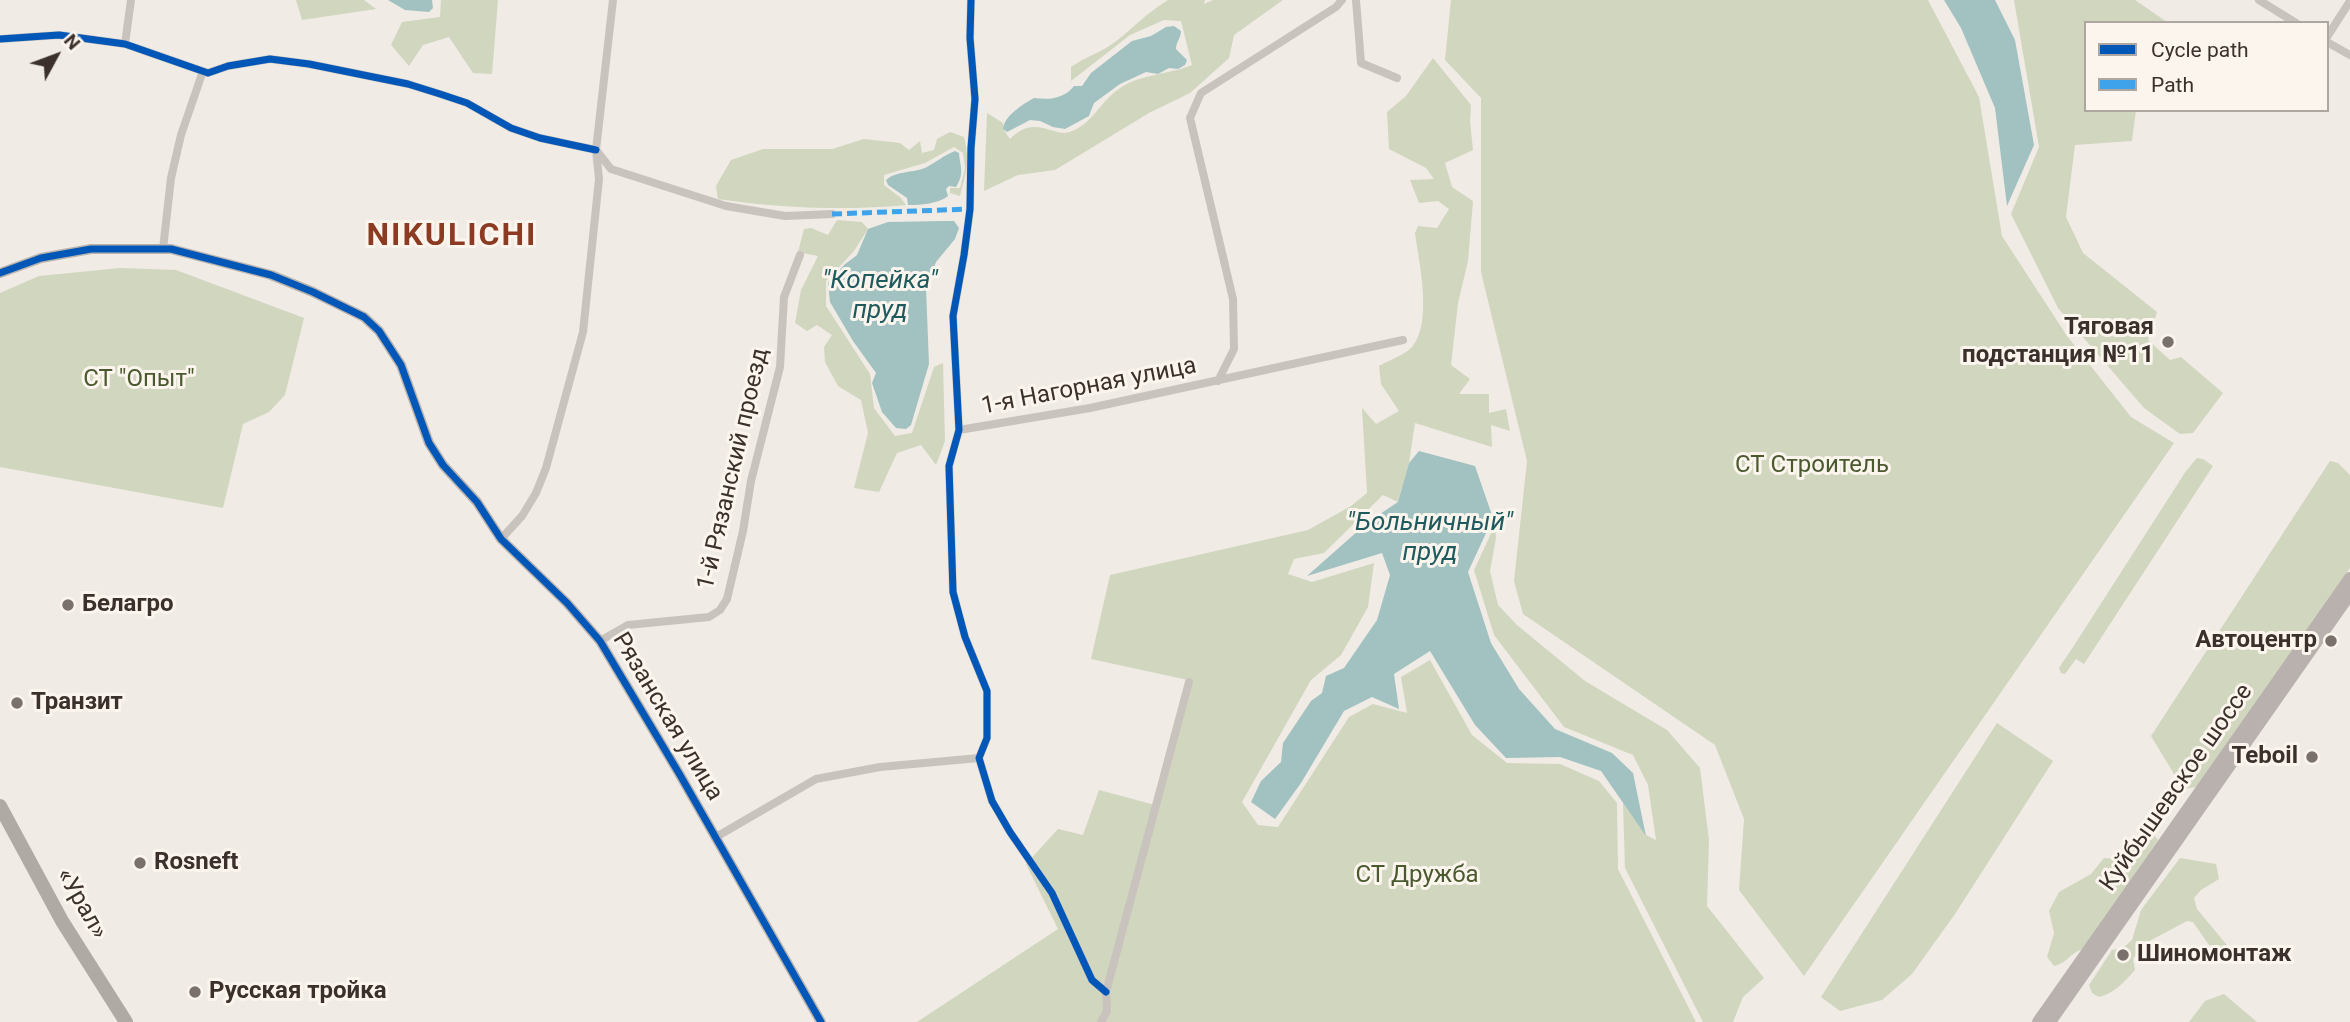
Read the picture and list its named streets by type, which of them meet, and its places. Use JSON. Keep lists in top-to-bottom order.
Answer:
{
  "streets": {
    "highway": ["«Урал»"],
    "main road": ["Куйбышевское шоссе"],
    "street": ["1-я Нагорная улица", "1-й Рязанский проезд", "Рязанская улица"]
  },
  "crossings": [
    ["1-й Рязанский проезд", "Рязанская улица"]
  ],
  "districts": ["NIKULICHI"],
  "water": ["\"Копейка\" пруд", "\"Больничный\" пруд"],
  "parks": ["СТ \"Опыт\"", "СТ Строитель", "СТ Дружба"],
  "places": [
    "Тяговая подстанция №11",
    "Белагро",
    "Автоцентр",
    "Транзит",
    "Teboil",
    "Rosneft",
    "Шиномонтаж",
    "Русская тройка"
  ],
  "legend": ["Cycle path", "Path"],
  "north": "top right"
}
